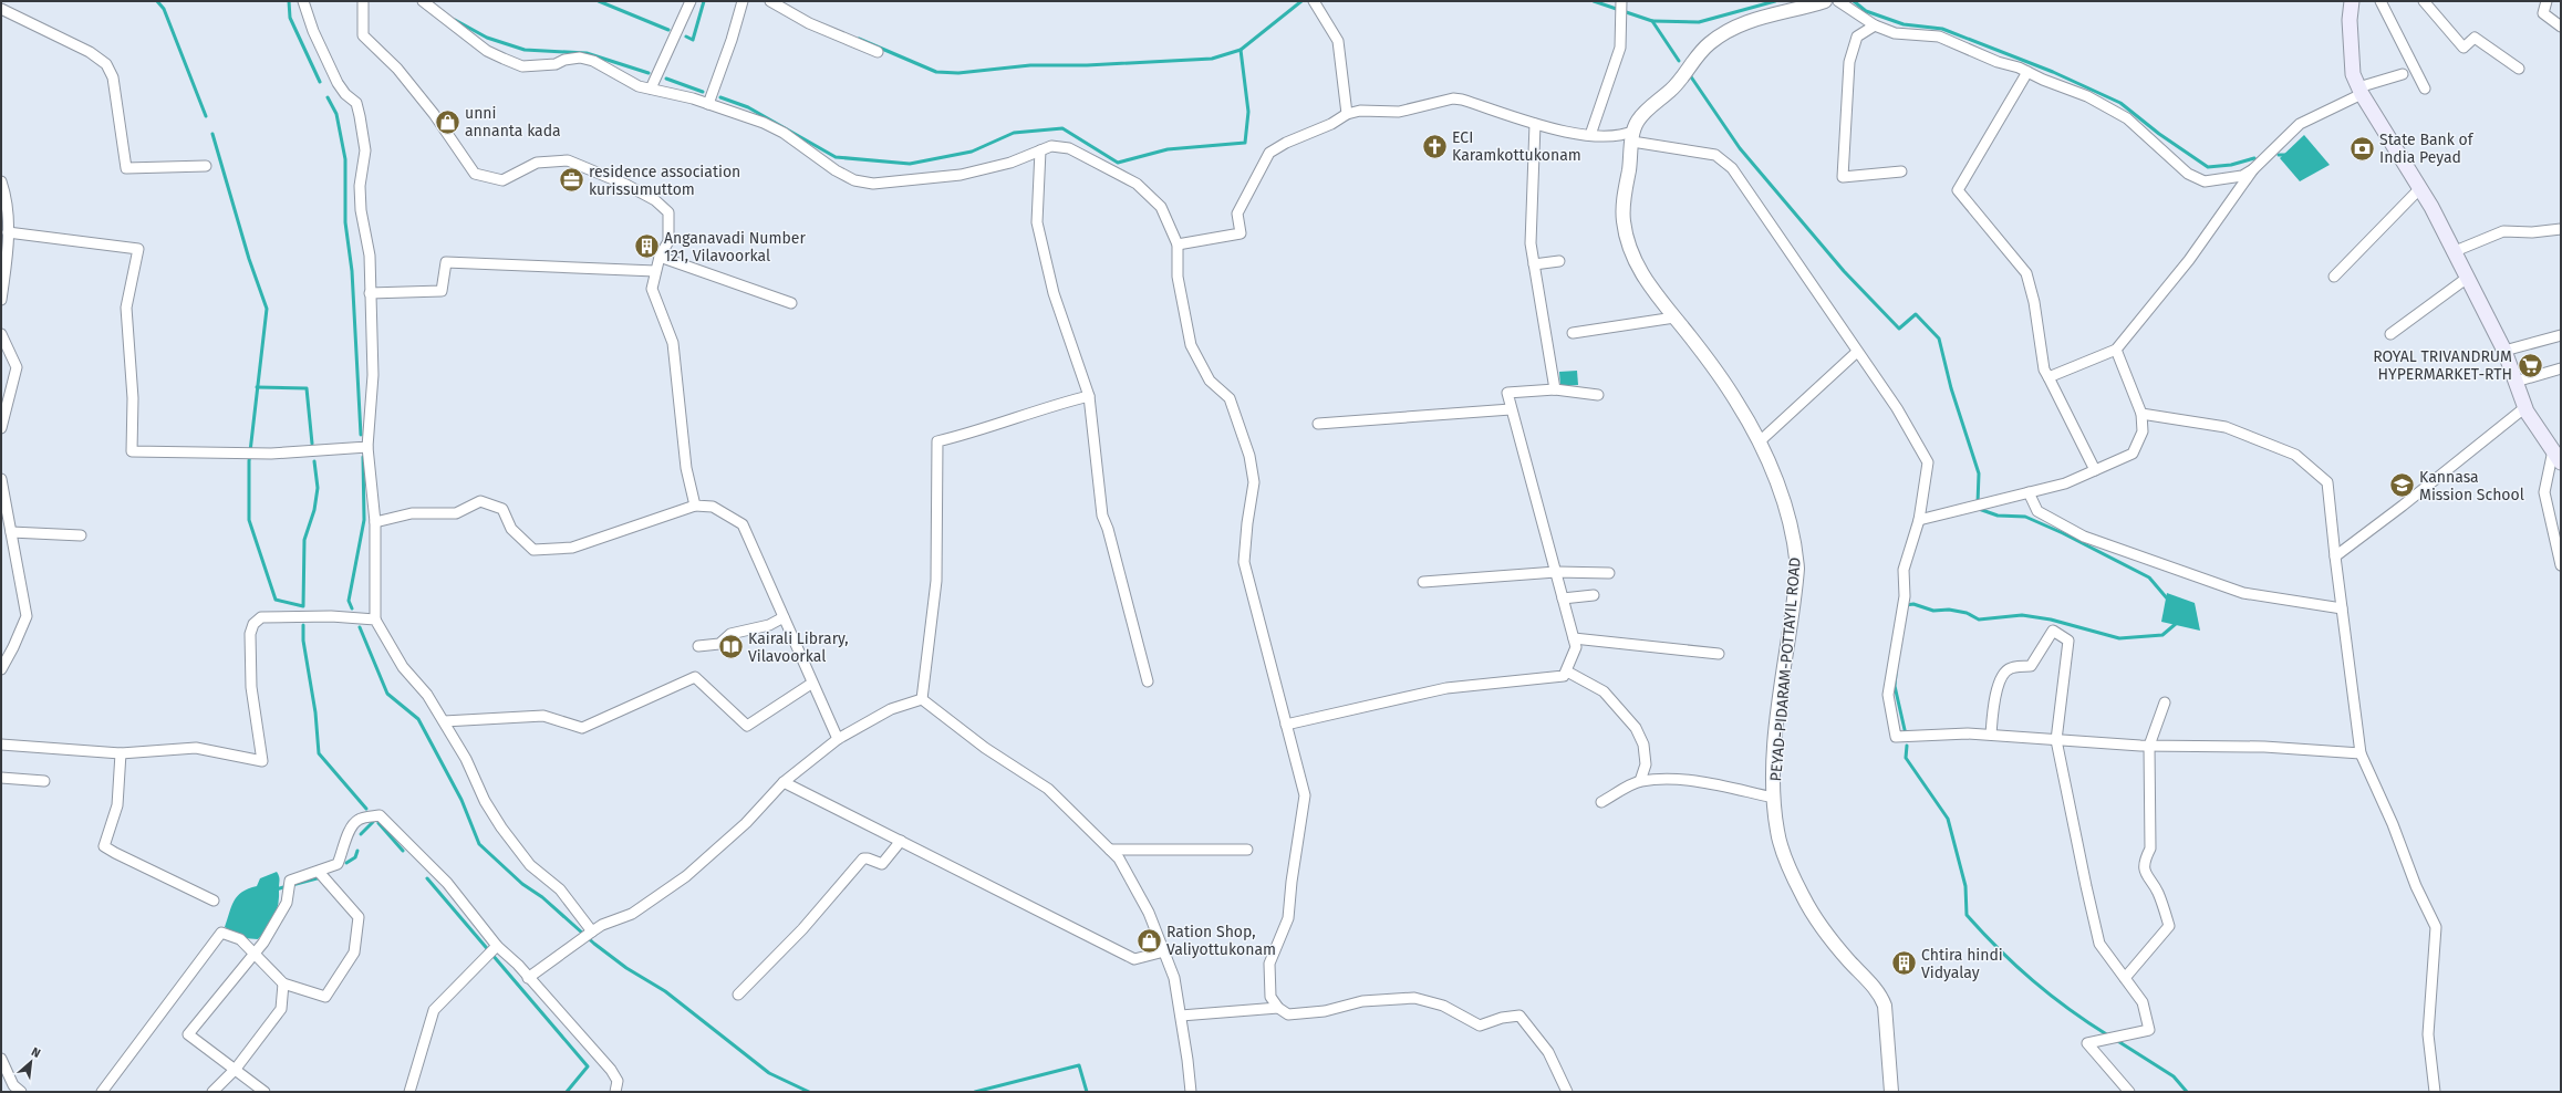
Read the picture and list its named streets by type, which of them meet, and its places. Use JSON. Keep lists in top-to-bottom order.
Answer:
{
  "streets": {
    "street": ["PEYAD-PIDARAM-POTTAYIL ROAD"]
  },
  "places": {
    "shop": ["unni annanta kada", "Ration Shop, Valiyottukonam"],
    "church": ["ECI Karamkottukonam"],
    "bank": ["State Bank of India Peyad"],
    "office": ["residence association kurissumuttom"],
    "building": ["Anganavadi Number 121, Vilavoorkal", "Chtira hindi Vidyalay"],
    "supermarket": ["ROYAL TRIVANDRUM HYPERMARKET-RTH"],
    "school or university": ["Kannasa Mission School"],
    "library": ["Kairali Library, Vilavoorkal"]
  },
  "north": "top right"
}
